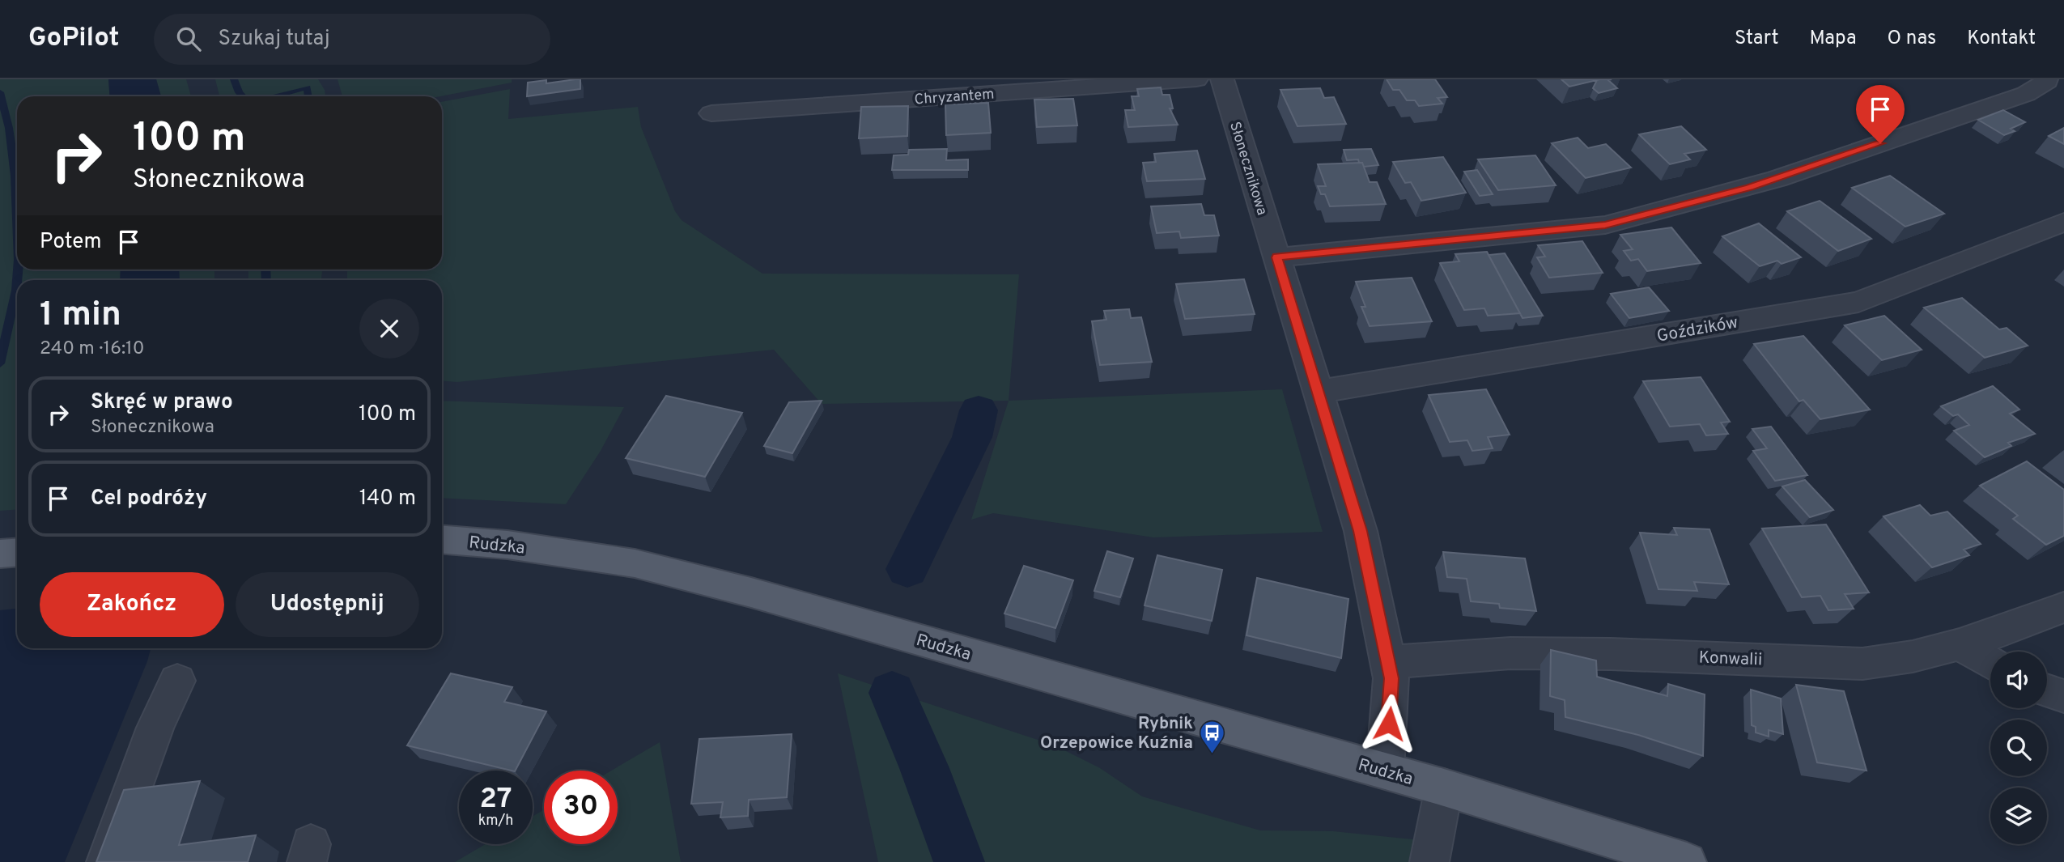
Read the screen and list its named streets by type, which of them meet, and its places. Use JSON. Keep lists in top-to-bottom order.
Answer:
{
  "streets": {
    "main road": ["Rudzka"],
    "street": [
      "Chryzantem",
      "Słonecznikowa",
      "Goździków",
      "Konwalii"
    ]
  },
  "crossings": [
    ["Słonecznikowa", "Goździków"],
    ["Słonecznikowa", "Rudzka"],
    ["Słonecznikowa", "Konwalii"]
  ],
  "places": {
    "bus stop": ["Rybnik Orzepowice Kuźnia"]
  },
  "page": {
    "header": "GoPilot",
    "search": "Szukaj tutaj",
    "nav": [
      "Start",
      "Mapa",
      "O nas",
      "Kontakt"
    ],
    "turn": ["100 m", "Słonecznikowa"],
    "then": "Potem",
    "heading": ["1 min", "240 m · 16:10"],
    "list": [
      {
        "name": "Skręć w prawo",
        "note": "Słonecznikowa",
        "value": "100 m"
      },
      {
        "name": "Cel podróży",
        "value": "140 m"
      }
    ],
    "buttons": ["Zakończ", "Udostępnij"],
    "speed": "27 km/h",
    "limit": "30"
  }
}
